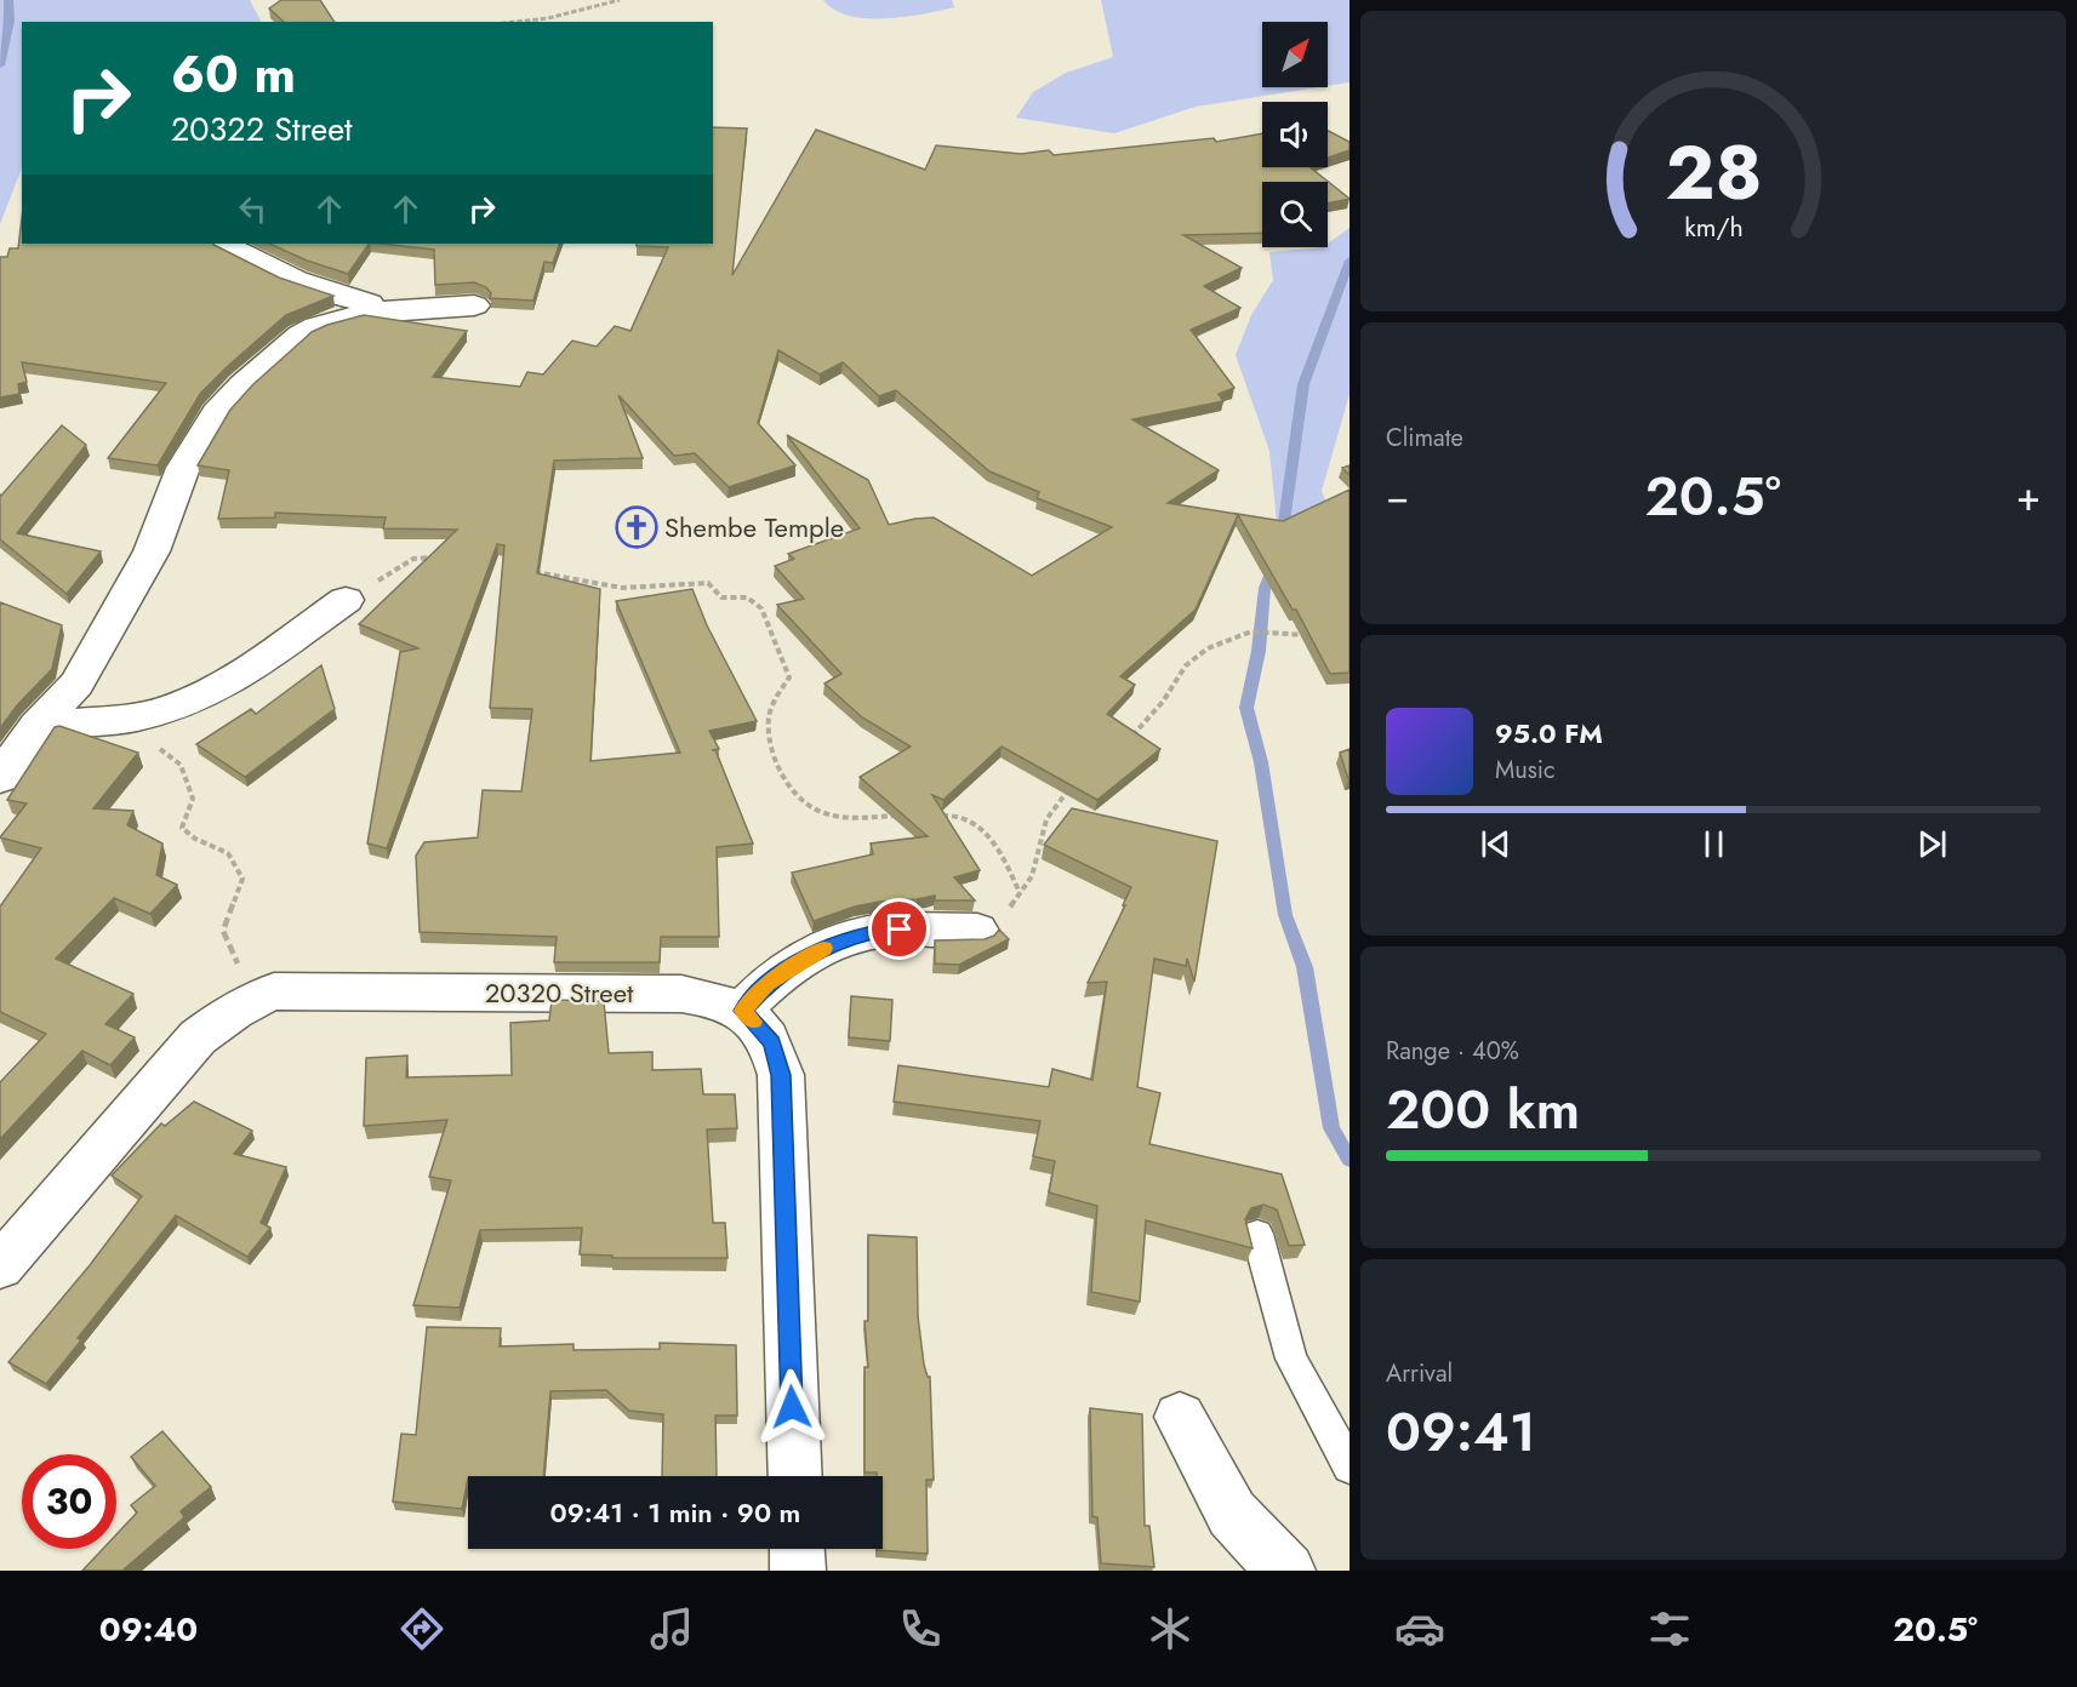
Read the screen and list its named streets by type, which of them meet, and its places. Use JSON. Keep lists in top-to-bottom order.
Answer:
{
  "streets": {
    "street": ["20320 Street"]
  },
  "places": {
    "church": ["Shembe Temple"]
  },
  "north": "top right",
  "page": {
    "turn": ["60 m", "20322 Street"],
    "tile": [
      "Climate",
      ["Range · 40%", "200 km"],
      ["Arrival", "09:41"]
    ],
    "heat": ["−", "20.5°", "+"],
    "song": ["95.0 FM", "Music"],
    "limit": "30",
    "trip": "09:41 · 1 min · 90 m",
    "tabs": ["09:40", "20.5°"],
    "gauge": ["28", "km/h"]
  }
}
